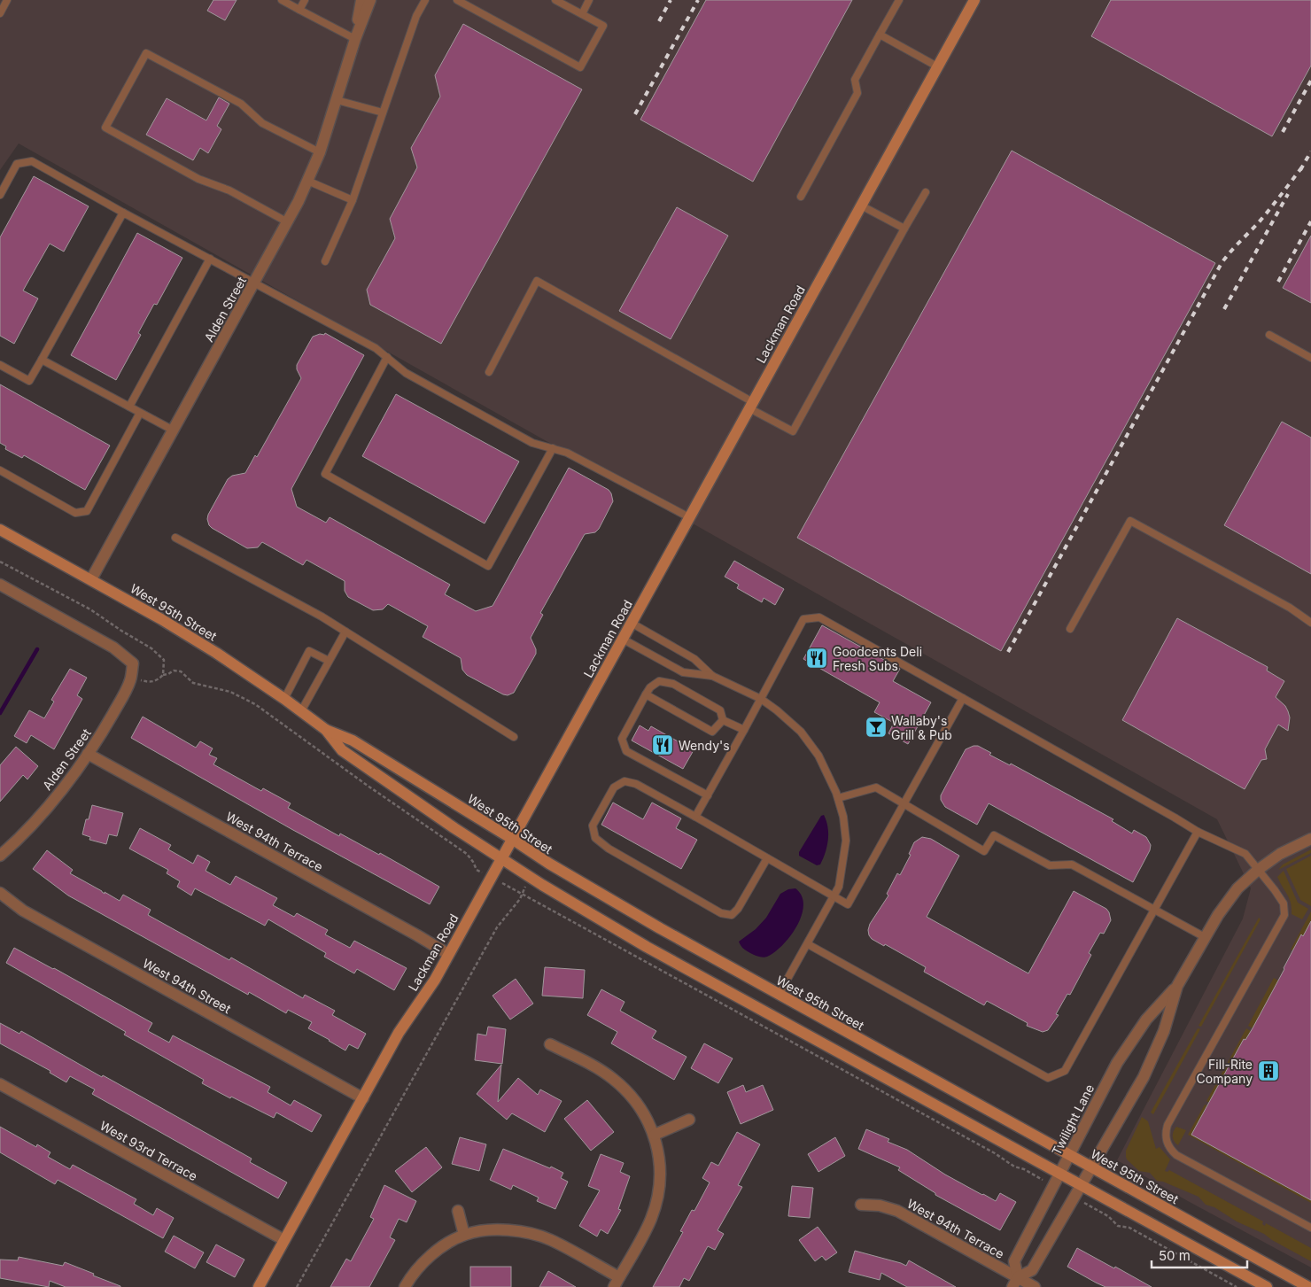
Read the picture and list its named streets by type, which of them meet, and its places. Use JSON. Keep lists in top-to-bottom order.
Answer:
{
  "streets": {
    "main road": ["Lackman Road", "West 95th Street"],
    "street": [
      "Alden Street",
      "West 94th Terrace",
      "West 94th Street",
      "Twilight Lane",
      "West 93rd Terrace"
    ]
  },
  "crossings": [
    ["Alden Street", "West 95th Street"],
    ["Alden Street", "West 94th Terrace"],
    ["Lackman Road", "West 95th Street"],
    ["Lackman Road", "West 94th Terrace"],
    ["Lackman Road", "West 94th Street"],
    ["Lackman Road", "West 93rd Terrace"],
    ["West 95th Street", "Twilight Lane"],
    ["West 94th Terrace", "Twilight Lane"]
  ],
  "places": {
    "restaurant": ["Goodcents Deli Fresh Subs", "Wendy's"],
    "bar": ["Wallaby's Grill & Pub"],
    "building": ["Fill-Rite Company"]
  },
  "scale_bar": "50 m"
}
